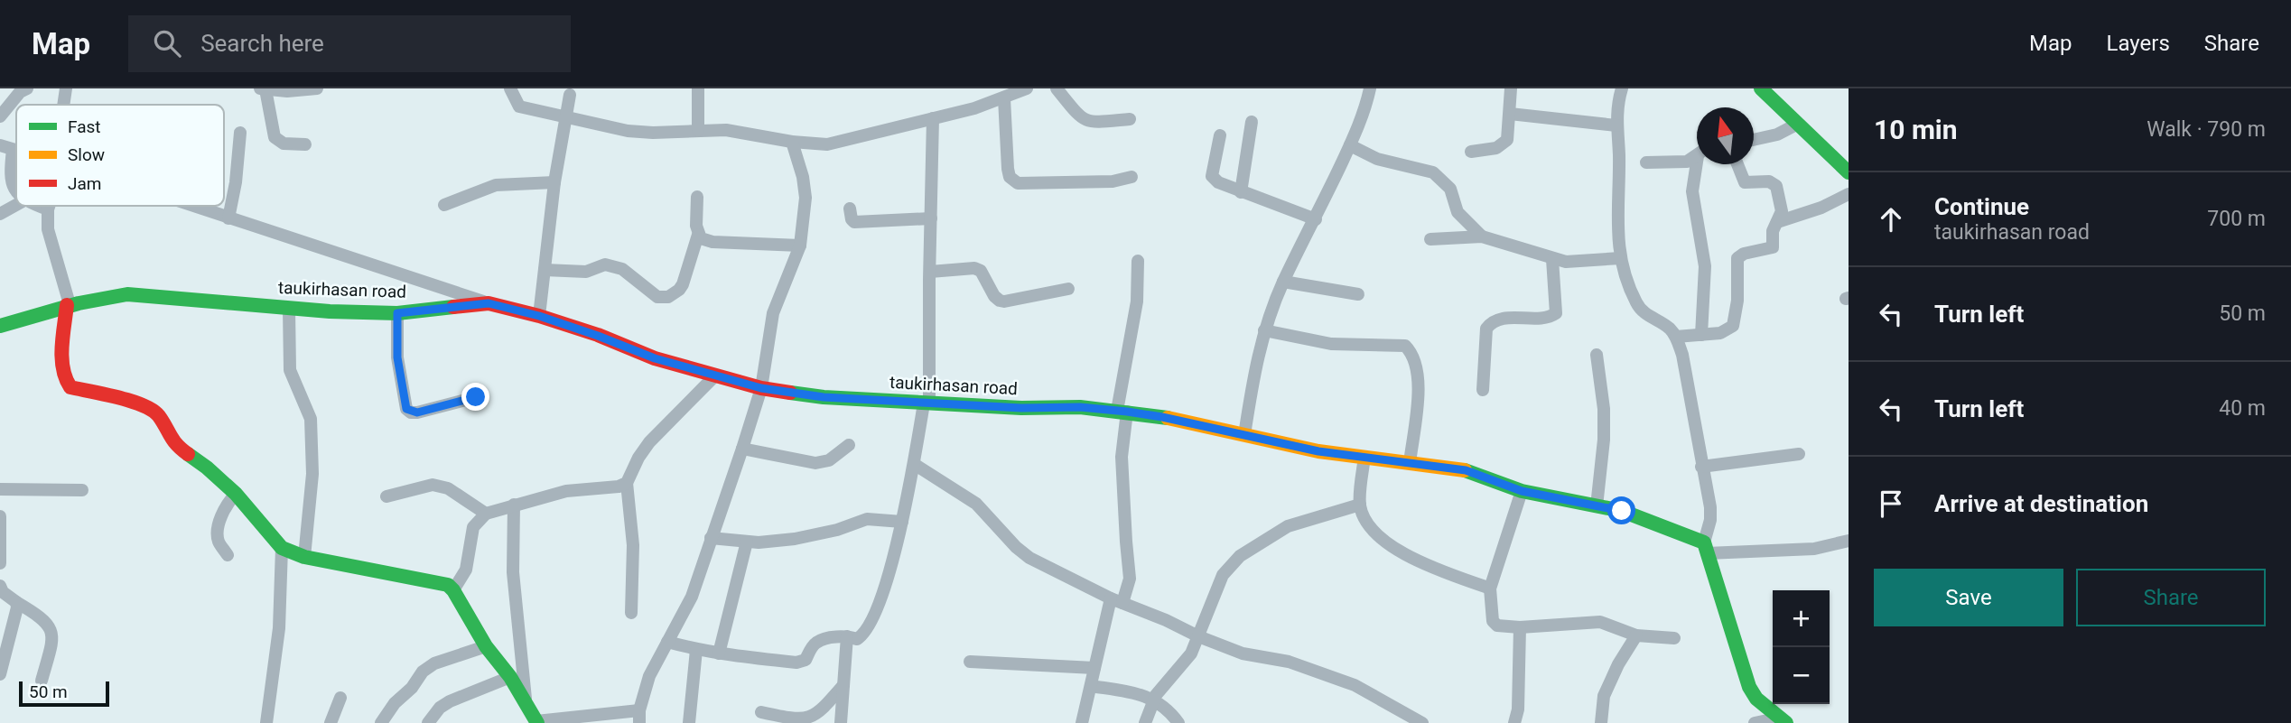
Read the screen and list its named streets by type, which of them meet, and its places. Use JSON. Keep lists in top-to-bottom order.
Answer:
{
  "streets": {
    "street": ["taukirhasan road"]
  },
  "legend": ["Fast", "Slow", "Jam"],
  "scale_bar": "50 m",
  "north": "top",
  "page": {
    "header": "Map",
    "search": "Search here",
    "nav": ["Map", "Layers", "Share"],
    "heading": ["10 min", "Walk · 790 m"],
    "list": [
      ["Continue", "taukirhasan road", "700 m"],
      ["Turn left", "50 m"],
      ["Turn left", "40 m"],
      "Arrive at destination"
    ],
    "buttons": ["Save", "Share"],
    "map_buttons": ["+", "−"],
    "scale": "50 m"
  }
}
